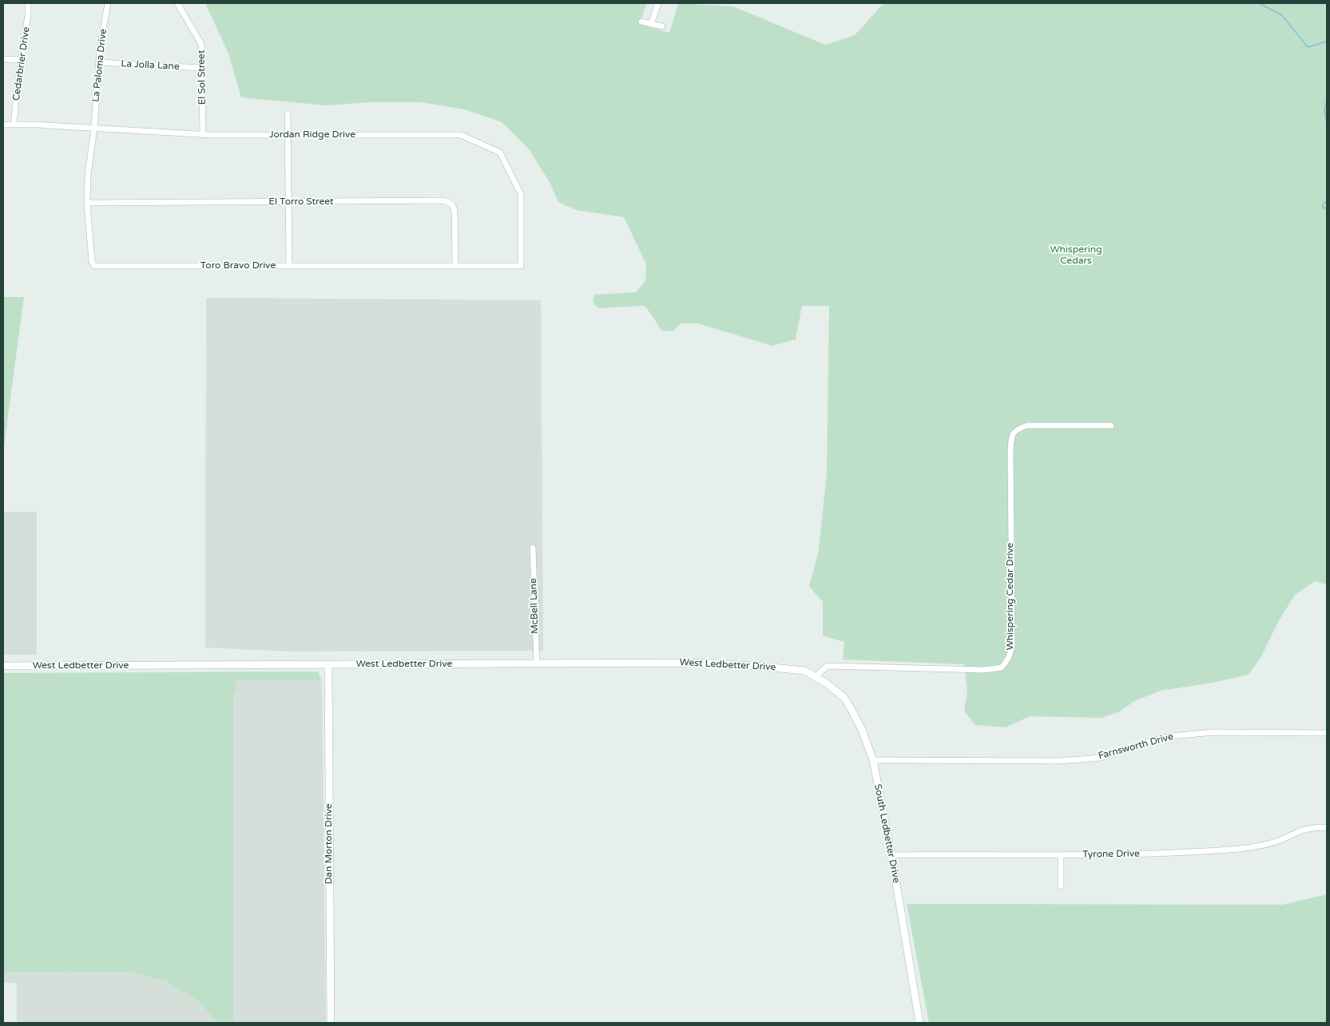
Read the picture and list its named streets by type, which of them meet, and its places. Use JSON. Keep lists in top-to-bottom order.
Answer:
{
  "streets": {
    "street": [
      "Cedarbrier Drive",
      "La Paloma Drive",
      "La Jolla Lane",
      "El Sol Street",
      "Jordan Ridge Drive",
      "El Torro Street",
      "Toro Bravo Drive",
      "Whispering Cedar Drive",
      "McBell Lane",
      "West Ledbetter Drive",
      "Farnsworth Drive",
      "South Ledbetter Drive",
      "Dan Morton Drive",
      "Tyrone Drive"
    ]
  },
  "crossings": [
    ["Cedarbrier Drive", "Jordan Ridge Drive"],
    ["La Paloma Drive", "La Jolla Lane"],
    ["La Paloma Drive", "Jordan Ridge Drive"],
    ["La Paloma Drive", "Toro Bravo Drive"],
    ["La Jolla Lane", "El Sol Street"],
    ["El Sol Street", "Jordan Ridge Drive"],
    ["Jordan Ridge Drive", "Toro Bravo Drive"],
    ["El Torro Street", "Toro Bravo Drive"],
    ["Whispering Cedar Drive", "South Ledbetter Drive"],
    ["McBell Lane", "West Ledbetter Drive"],
    ["West Ledbetter Drive", "South Ledbetter Drive"],
    ["West Ledbetter Drive", "Dan Morton Drive"],
    ["Farnsworth Drive", "South Ledbetter Drive"],
    ["South Ledbetter Drive", "Tyrone Drive"]
  ],
  "parks": ["Whispering Cedars"]
}
